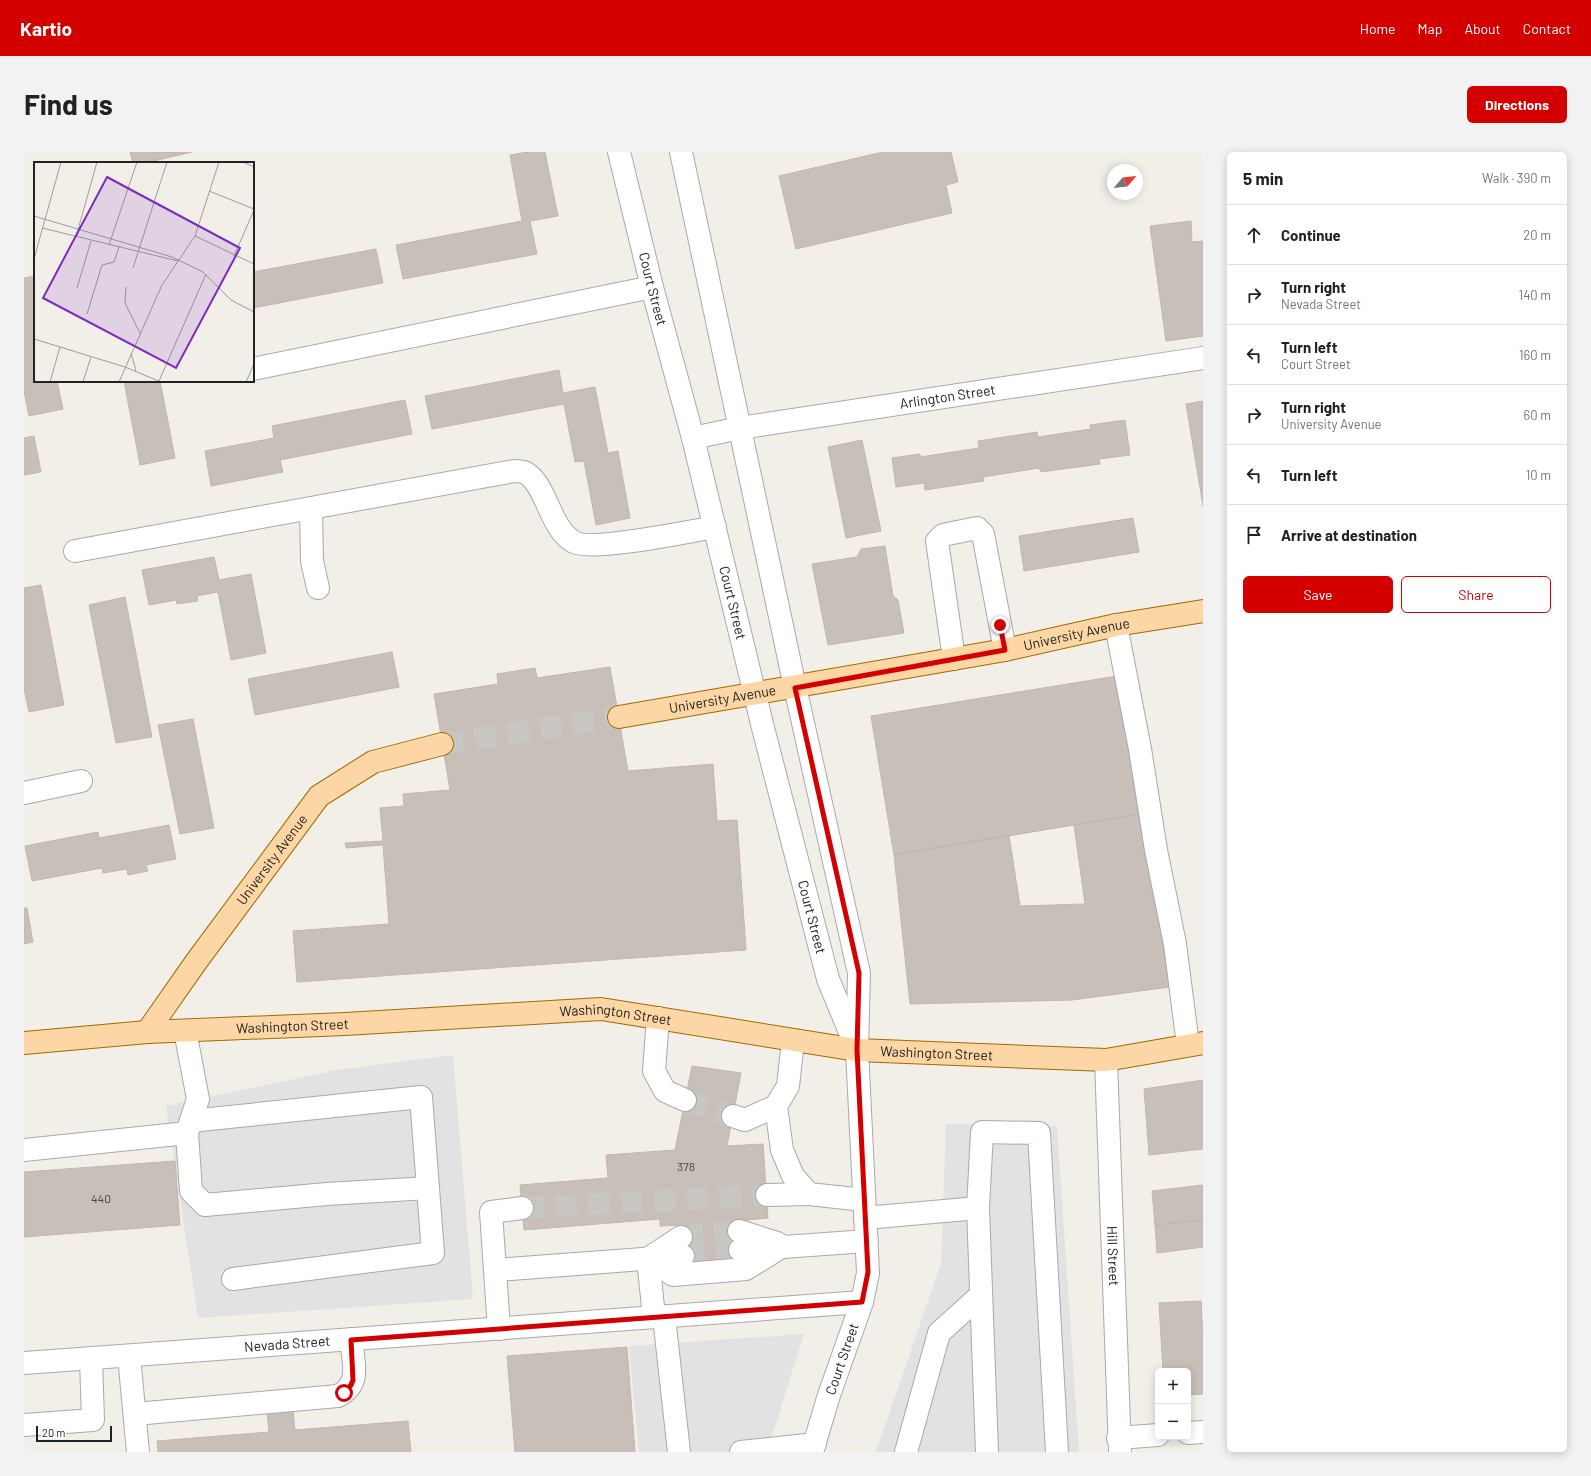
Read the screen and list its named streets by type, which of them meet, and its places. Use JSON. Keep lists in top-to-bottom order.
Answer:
{
  "streets": {
    "main road": ["University Avenue", "Washington Street"],
    "street": [
      "Court Street",
      "Arlington Street",
      "Hill Street",
      "Nevada Street"
    ]
  },
  "crossings": [
    ["Court Street", "Arlington Street"],
    ["Court Street", "University Avenue"],
    ["Court Street", "Washington Street"],
    ["Court Street", "Nevada Street"],
    ["University Avenue", "Washington Street"],
    ["Washington Street", "Hill Street"]
  ],
  "house_numbers": ["378", "440"],
  "scale_bar": "20 m",
  "north": "top right",
  "page": {
    "header": "Kartio",
    "nav": [
      "Home",
      "Map",
      "About",
      "Contact"
    ],
    "buttons": [
      "Directions",
      ["Save", "Share"]
    ],
    "title": "Find us",
    "heading": ["5 min", "Walk · 390 m"],
    "list": [
      ["Continue", "20 m"],
      ["Turn right", "Nevada Street", "140 m"],
      ["Turn left", "Court Street", "160 m"],
      ["Turn right", "University Avenue", "60 m"],
      ["Turn left", "10 m"],
      "Arrive at destination"
    ],
    "map_buttons": ["+", "−"],
    "scale": "20 m"
  }
}
